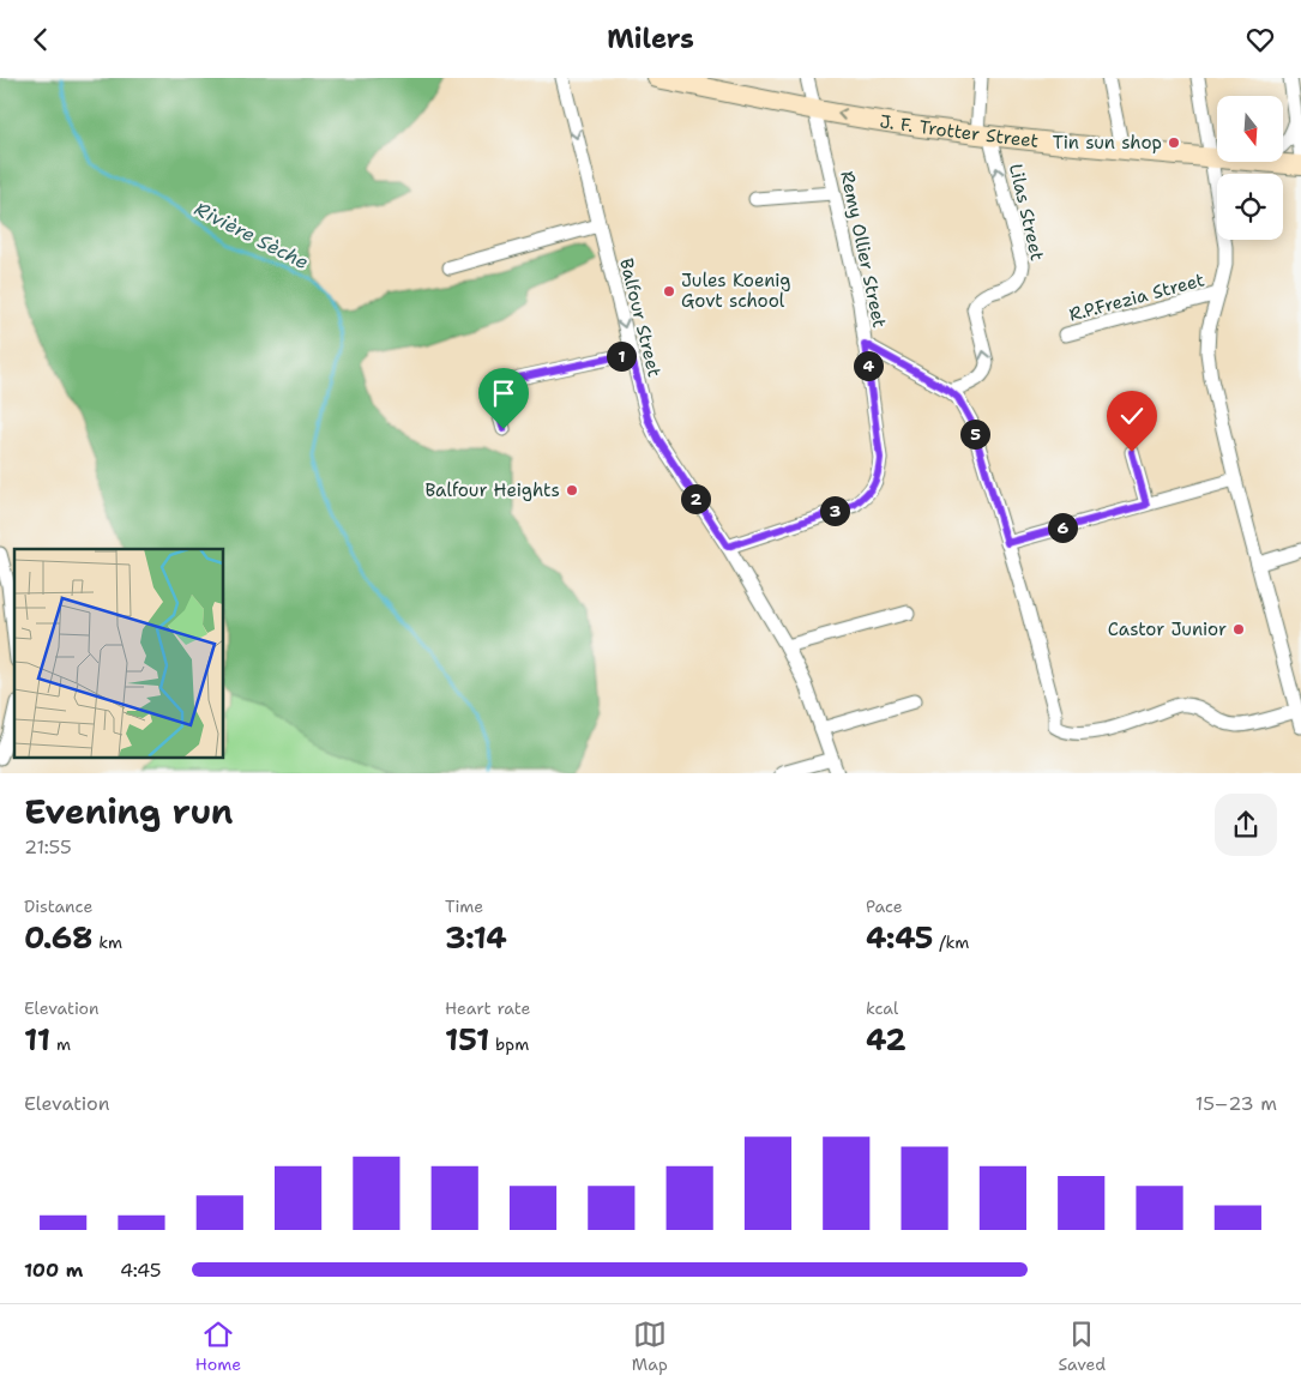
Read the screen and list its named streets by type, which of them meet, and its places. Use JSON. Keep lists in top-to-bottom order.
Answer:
{
  "streets": {
    "street": [
      "J. F. Trotter Street",
      "Lilas Street",
      "Remy Ollier Street",
      "R.P.Frezia Street",
      "Balfour Street"
    ]
  },
  "crossings": [
    ["J. F. Trotter Street", "Lilas Street"],
    ["J. F. Trotter Street", "Remy Ollier Street"],
    ["Remy Ollier Street", "Balfour Street"]
  ],
  "one_way": ["Lilas Street", "Balfour Street"],
  "water": ["Rivière Sèche"],
  "places": [
    "Tin sun shop",
    "Jules Koenig Govt school",
    "Balfour Heights",
    "Castor Junior"
  ],
  "north": "bottom",
  "page": {
    "header": "Milers",
    "pins": [
      "1",
      "4",
      "5",
      "2",
      "3",
      "6"
    ],
    "heading": ["Evening run", "21:55"],
    "stats": [
      ["Distance", "0.68 km"],
      ["Time", "3:14"],
      ["Pace", "4:45 /km"],
      ["Elevation", "11 m"],
      ["Heart rate", "151 bpm"],
      ["kcal", "42"]
    ],
    "chart": ["Elevation", "15–23 m"],
    "list": [
      {
        "name": "100 m",
        "note": "4:45"
      }
    ],
    "tabs": ["Home", "Map", "Saved"]
  }
}
